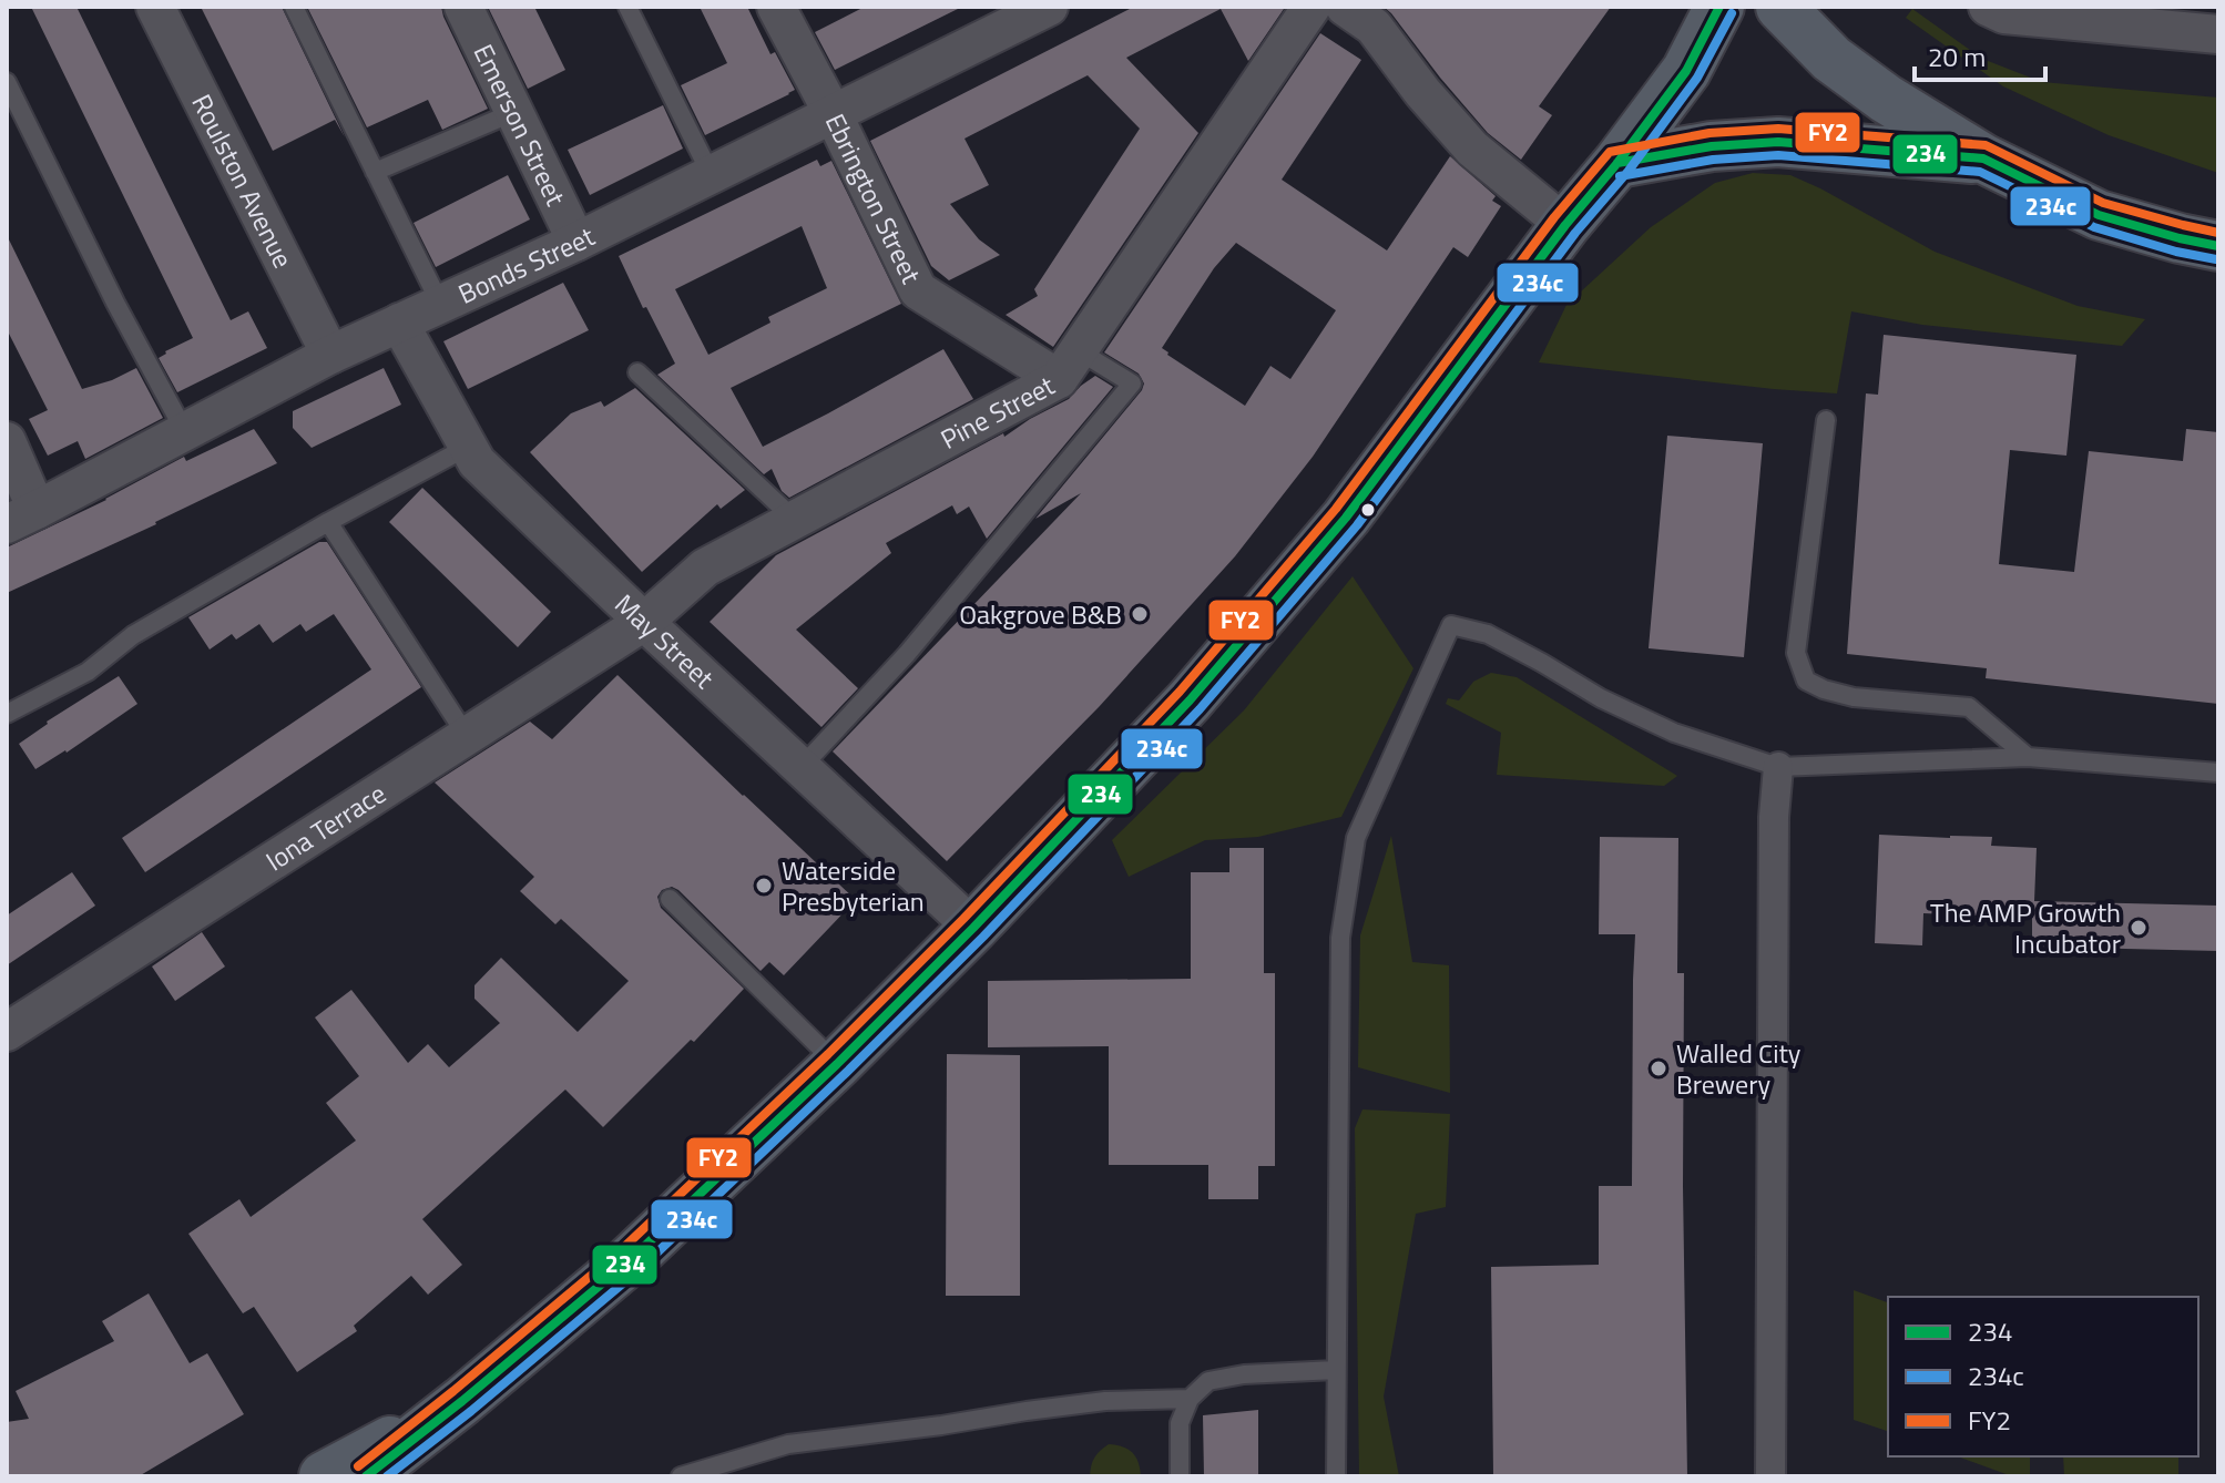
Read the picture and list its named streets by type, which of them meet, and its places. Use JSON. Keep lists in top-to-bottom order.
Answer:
{
  "streets": {
    "street": [
      "Emerson Street",
      "Roulston Avenue",
      "Ebrington Street",
      "Bonds Street",
      "Pine Street",
      "May Street",
      "Iona Terrace"
    ]
  },
  "crossings": [
    ["Emerson Street", "Bonds Street"],
    ["Roulston Avenue", "Bonds Street"],
    ["Ebrington Street", "Bonds Street"],
    ["Ebrington Street", "Pine Street"],
    ["Bonds Street", "May Street"],
    ["Pine Street", "May Street"],
    ["Pine Street", "Iona Terrace"],
    ["May Street", "Iona Terrace"]
  ],
  "places": [
    "Oakgrove B&B",
    "Waterside Presbyterian",
    "The AMP Growth Incubator",
    "Walled City Brewery"
  ],
  "lines": ["transit line 234", "transit line 234c", "transit line FY2"],
  "legend": ["234", "234c", "FY2"],
  "scale_bar": "20 m"
}
